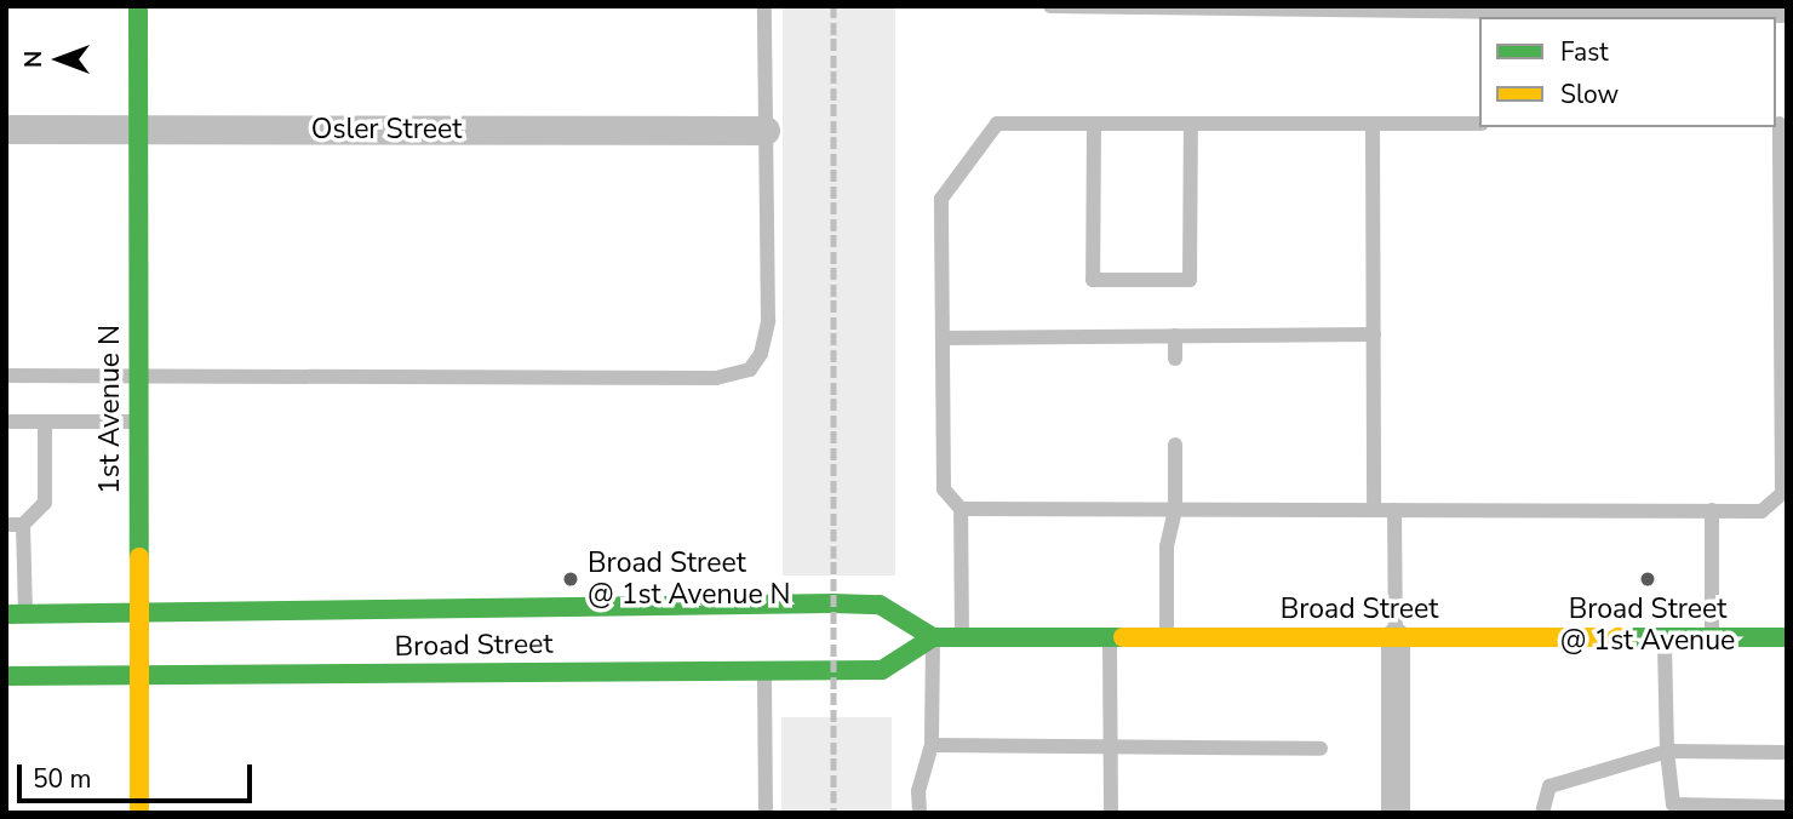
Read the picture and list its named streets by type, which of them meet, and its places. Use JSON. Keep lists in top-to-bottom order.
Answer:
{
  "streets": {
    "main road": ["1st Avenue N", "Broad Street"],
    "street": ["Osler Street"]
  },
  "crossings": [
    ["Osler Street", "1st Avenue N"],
    ["1st Avenue N", "Broad Street"]
  ],
  "places": ["Broad Street @ 1st Avenue N", "Broad Street @ 1st Avenue"],
  "legend": ["Fast", "Slow"],
  "scale_bar": "50 m",
  "north": "left"
}
